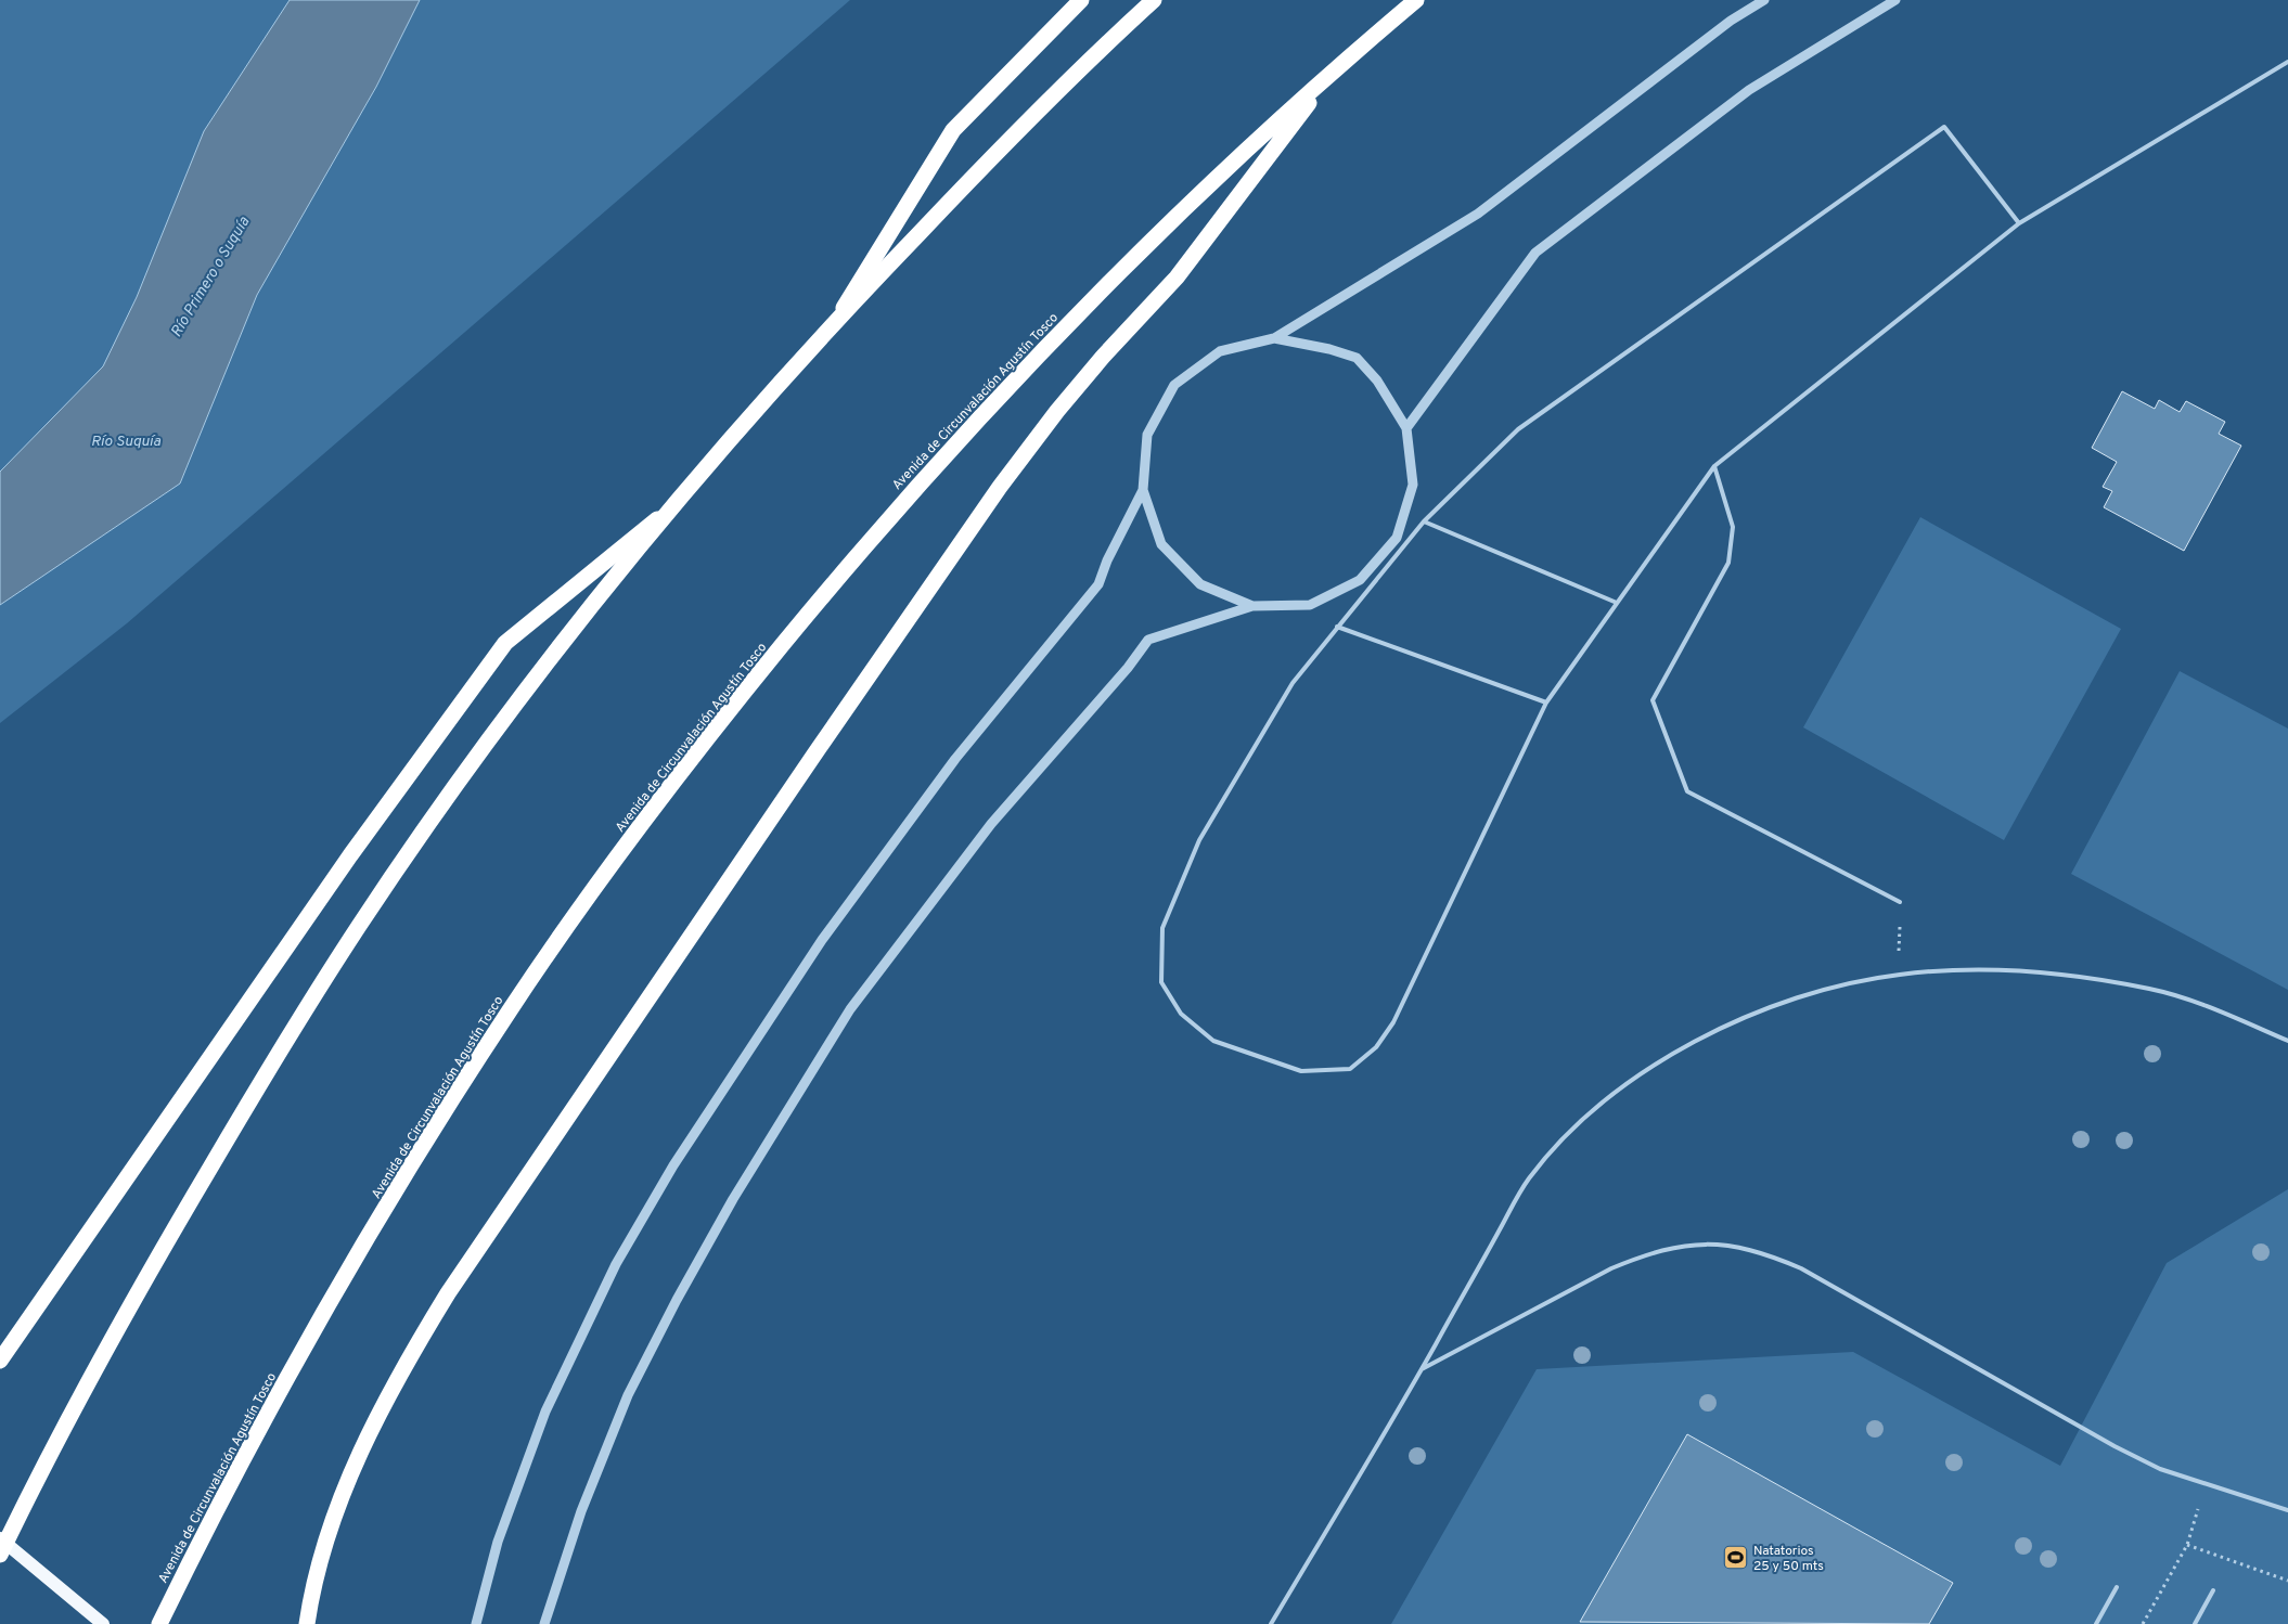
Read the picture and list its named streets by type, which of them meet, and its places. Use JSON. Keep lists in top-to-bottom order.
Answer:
{
  "streets": {
    "highway": ["Avenida de Circunvalación Agustín Tosco"]
  },
  "water": ["Río Primero o Suquía", "Río Suquía"],
  "places": {
    "sports": ["Natatorios 25 y 50 mts"]
  }
}
